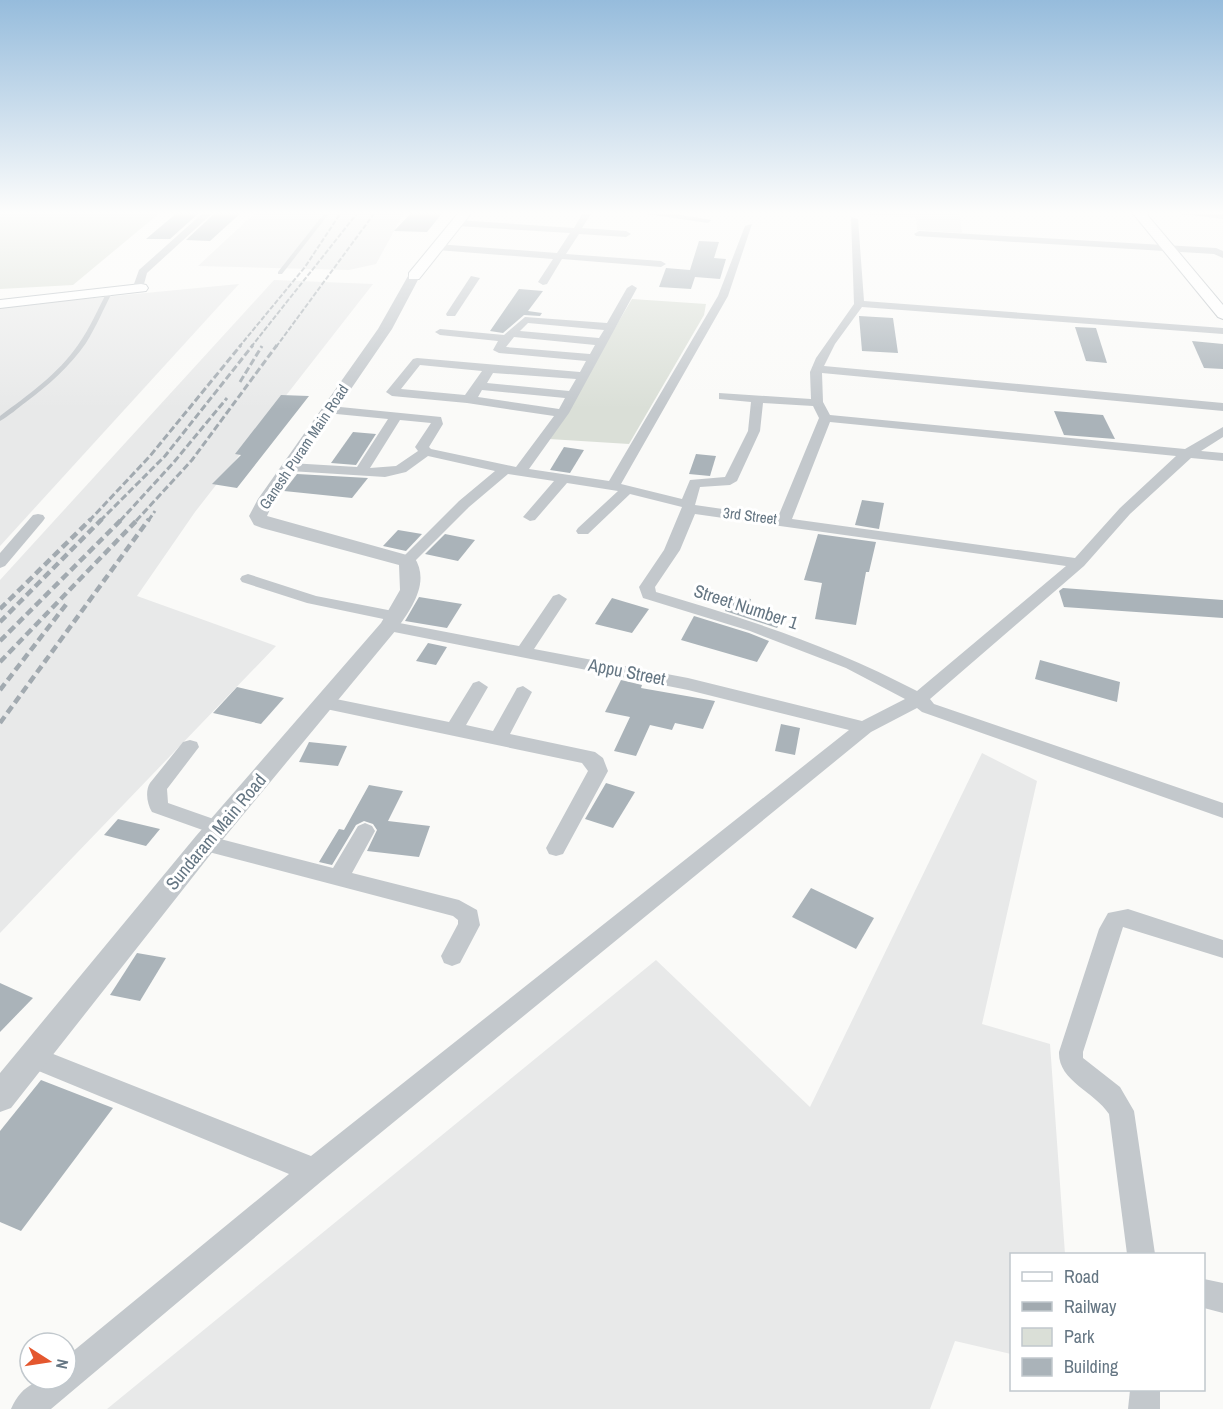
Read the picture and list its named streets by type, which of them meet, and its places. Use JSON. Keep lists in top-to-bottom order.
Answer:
{
  "streets": {
    "street": [
      "Ganesh Puram Main Road",
      "3rd Street",
      "Street Number 1",
      "Appu Street",
      "Sundaram Main Road"
    ]
  },
  "crossings": [
    ["Ganesh Puram Main Road", "Sundaram Main Road"],
    ["3rd Street", "Street Number 1"],
    ["Appu Street", "Sundaram Main Road"]
  ],
  "legend": [
    "Road",
    "Railway",
    "Park",
    "Building"
  ],
  "north": "right"
}
